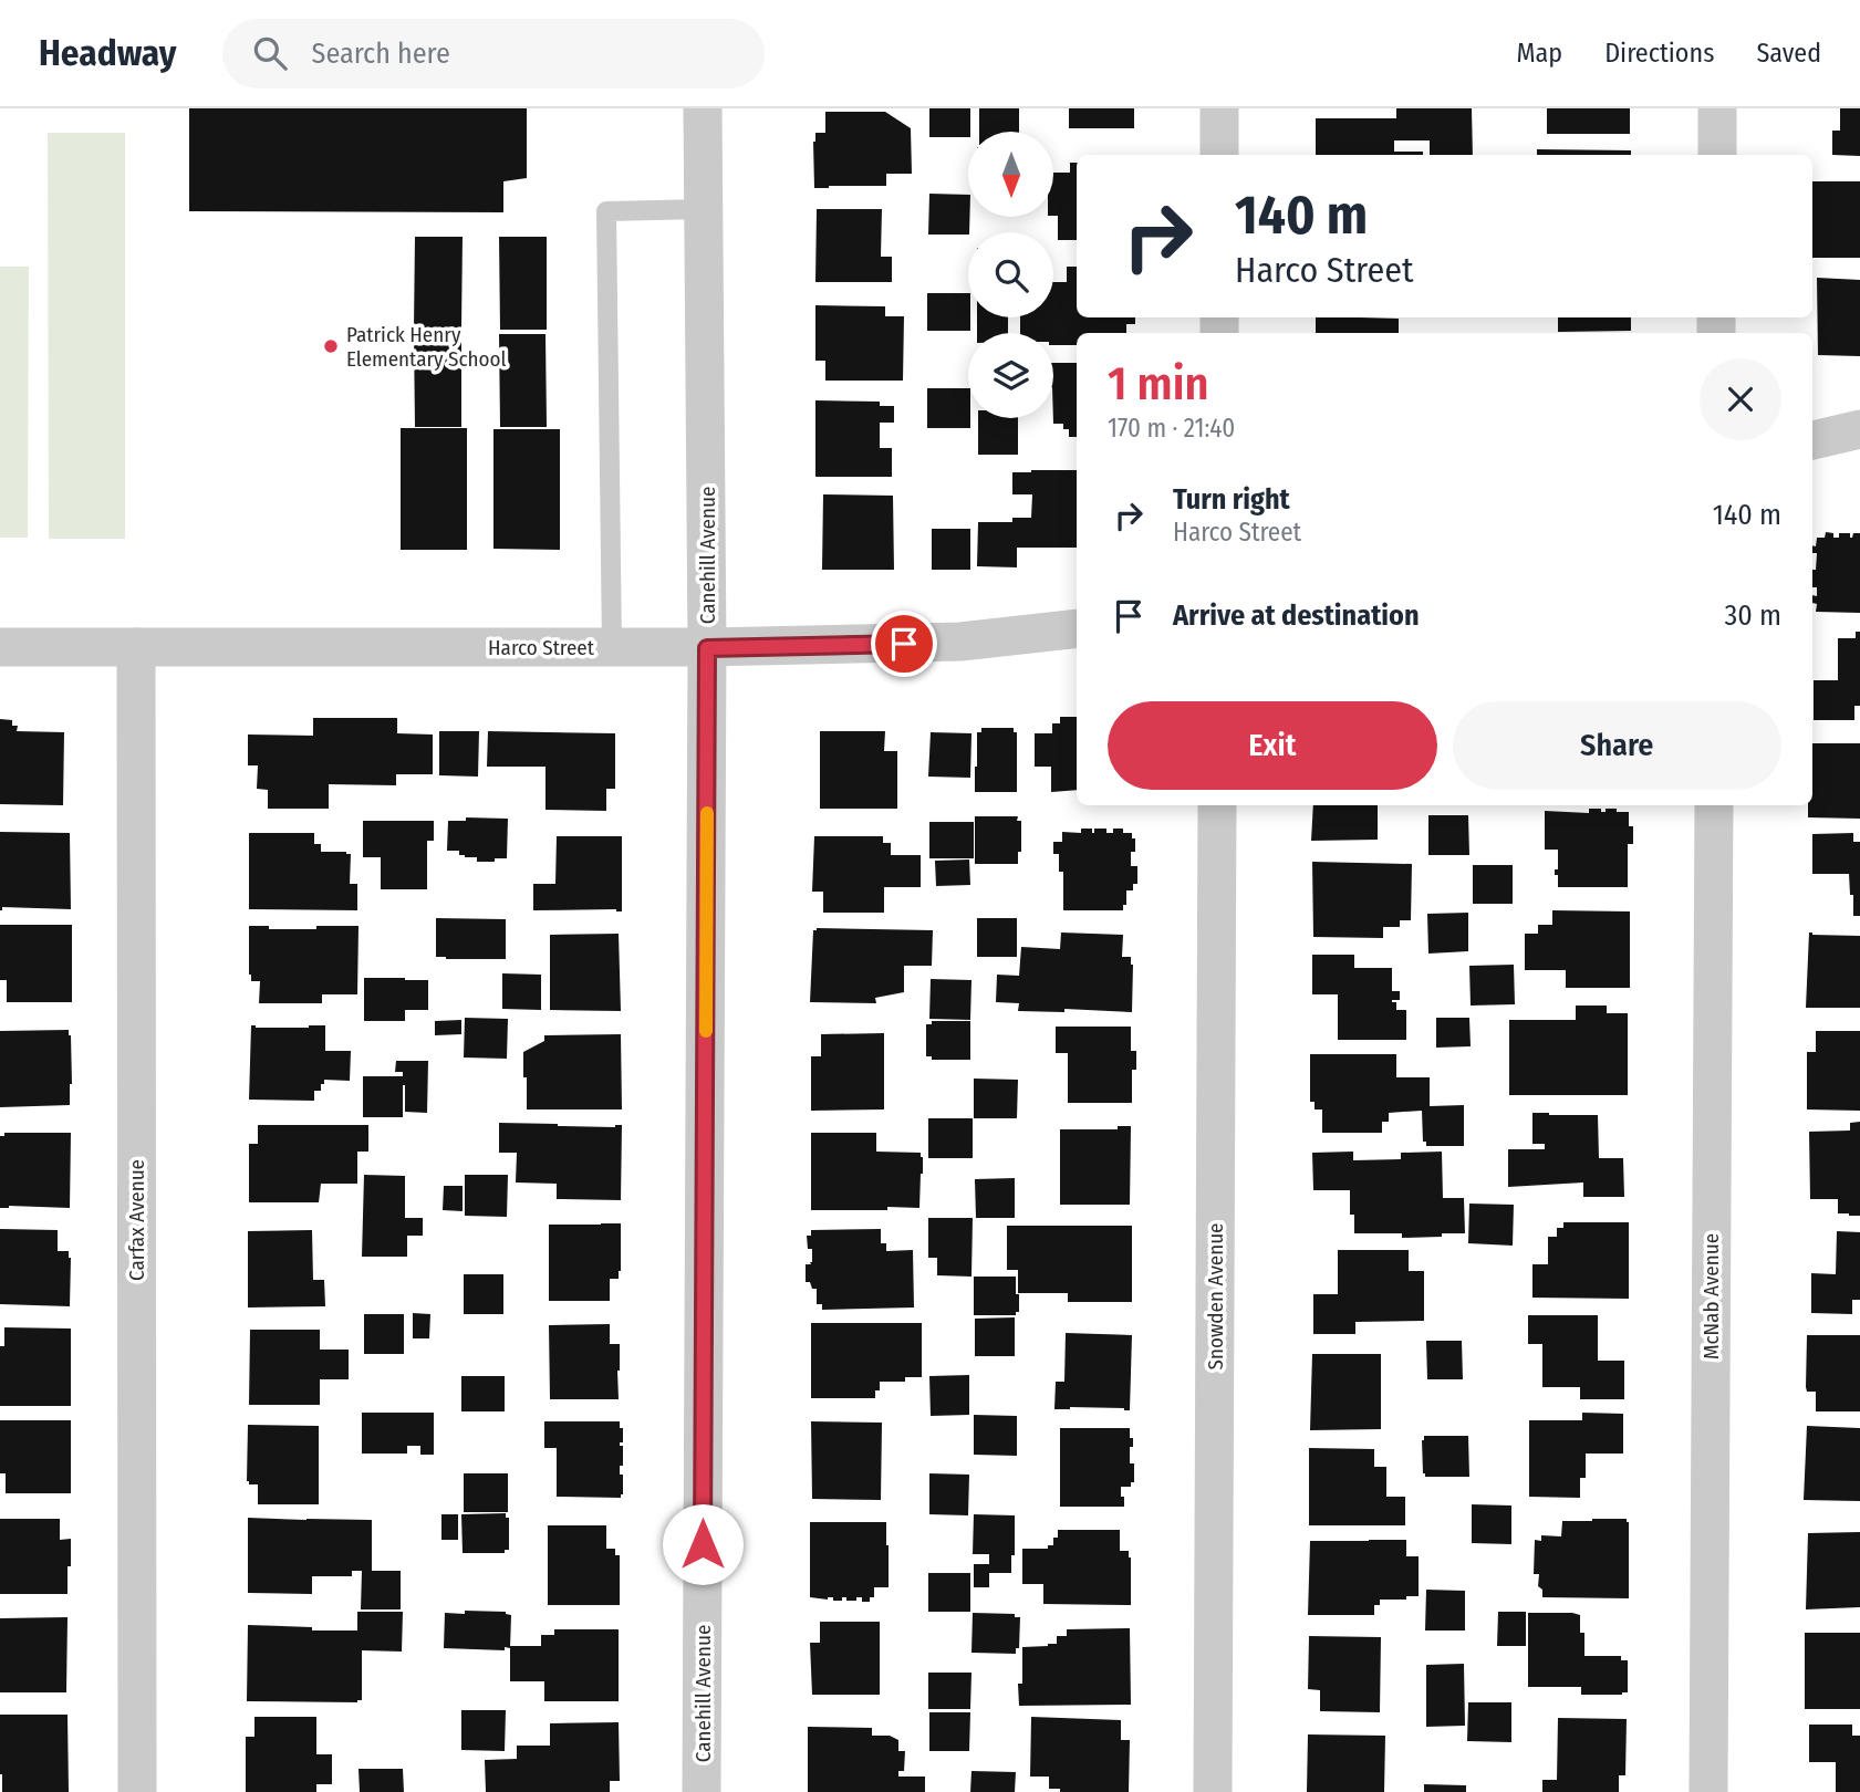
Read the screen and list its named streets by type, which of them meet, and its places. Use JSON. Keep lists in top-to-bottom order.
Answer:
{
  "streets": {
    "street": [
      "Canehill Avenue",
      "Harco Street",
      "Carfax Avenue",
      "Snowden Avenue",
      "McNab Avenue"
    ]
  },
  "crossings": [
    ["Canehill Avenue", "Harco Street"],
    ["Harco Street", "Carfax Avenue"]
  ],
  "places": ["Patrick Henry Elementary School"],
  "north": "bottom",
  "page": {
    "header": "Headway",
    "search": "Search here",
    "nav": ["Map", "Directions", "Saved"],
    "turn": ["140 m", "Harco Street"],
    "heading": ["1 min", "170 m · 21:40"],
    "list": [
      {
        "name": "Turn right",
        "note": "Harco Street",
        "value": "140 m"
      },
      {
        "name": "Arrive at destination",
        "value": "30 m"
      }
    ],
    "buttons": ["Exit", "Share"]
  }
}
